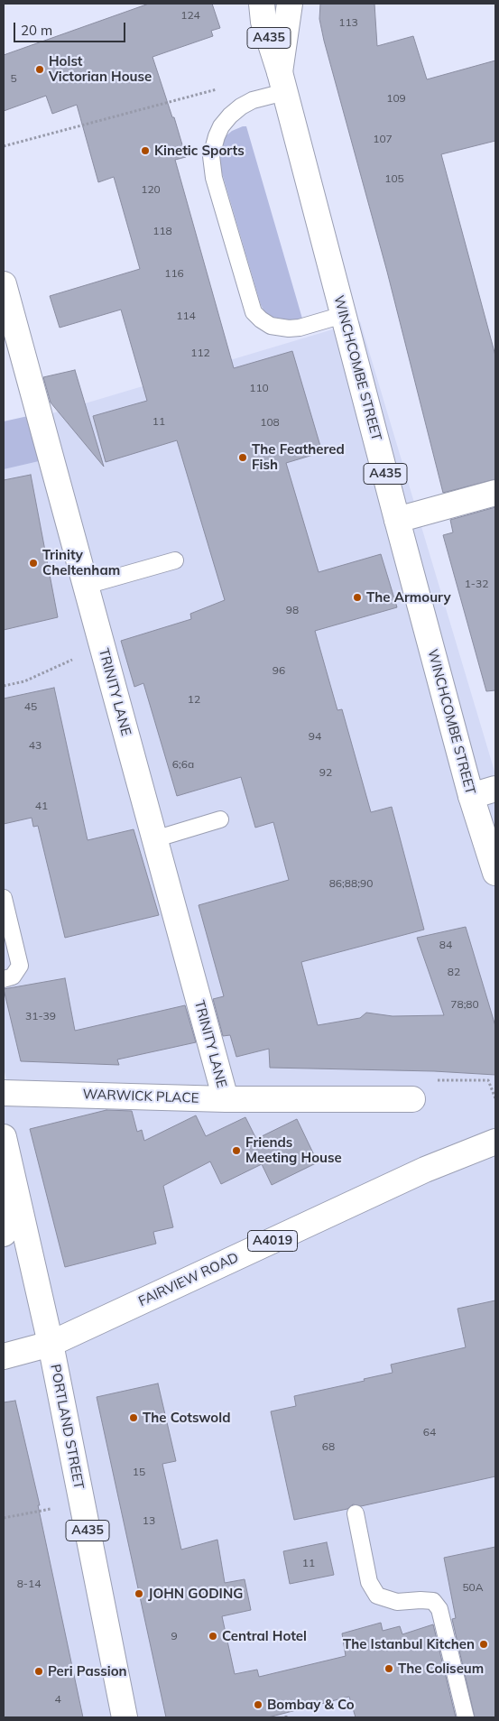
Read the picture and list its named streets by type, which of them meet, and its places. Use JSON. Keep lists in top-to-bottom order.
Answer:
{
  "streets": {
    "main road": [
      "A435",
      "WINCHCOMBE STREET",
      "TRINITY LANE",
      "WARWICK PLACE",
      "A4019",
      "FAIRVIEW ROAD",
      "PORTLAND STREET"
    ]
  },
  "crossings": [
    ["A435", "WINCHCOMBE STREET"],
    ["TRINITY LANE", "WARWICK PLACE"],
    ["FAIRVIEW ROAD", "PORTLAND STREET"]
  ],
  "places": [
    "Holst Victorian House",
    "Kinetic Sports",
    "The Feathered Fish",
    "Trinity Cheltenham",
    "The Armoury",
    "Friends Meeting House",
    "The Cotswold",
    "JOHN GODING",
    "Central Hotel",
    "The Istanbul Kitchen",
    "The Coliseum",
    "Peri Passion",
    "Bombay & Co"
  ],
  "house_numbers": [
    "124",
    "113",
    "5",
    "109",
    "107",
    "105",
    "120",
    "118",
    "116",
    "114",
    "112",
    "110",
    "11",
    "108",
    "1-32",
    "98",
    "96",
    "12",
    "45",
    "94",
    "43",
    "6;6a",
    "92",
    "41",
    "86;88;90",
    "84",
    "82",
    "78;80",
    "31-39",
    "64",
    "68",
    "15",
    "13",
    "11",
    "8-14",
    "50A",
    "9",
    "4"
  ],
  "scale_bar": "20 m"
}
